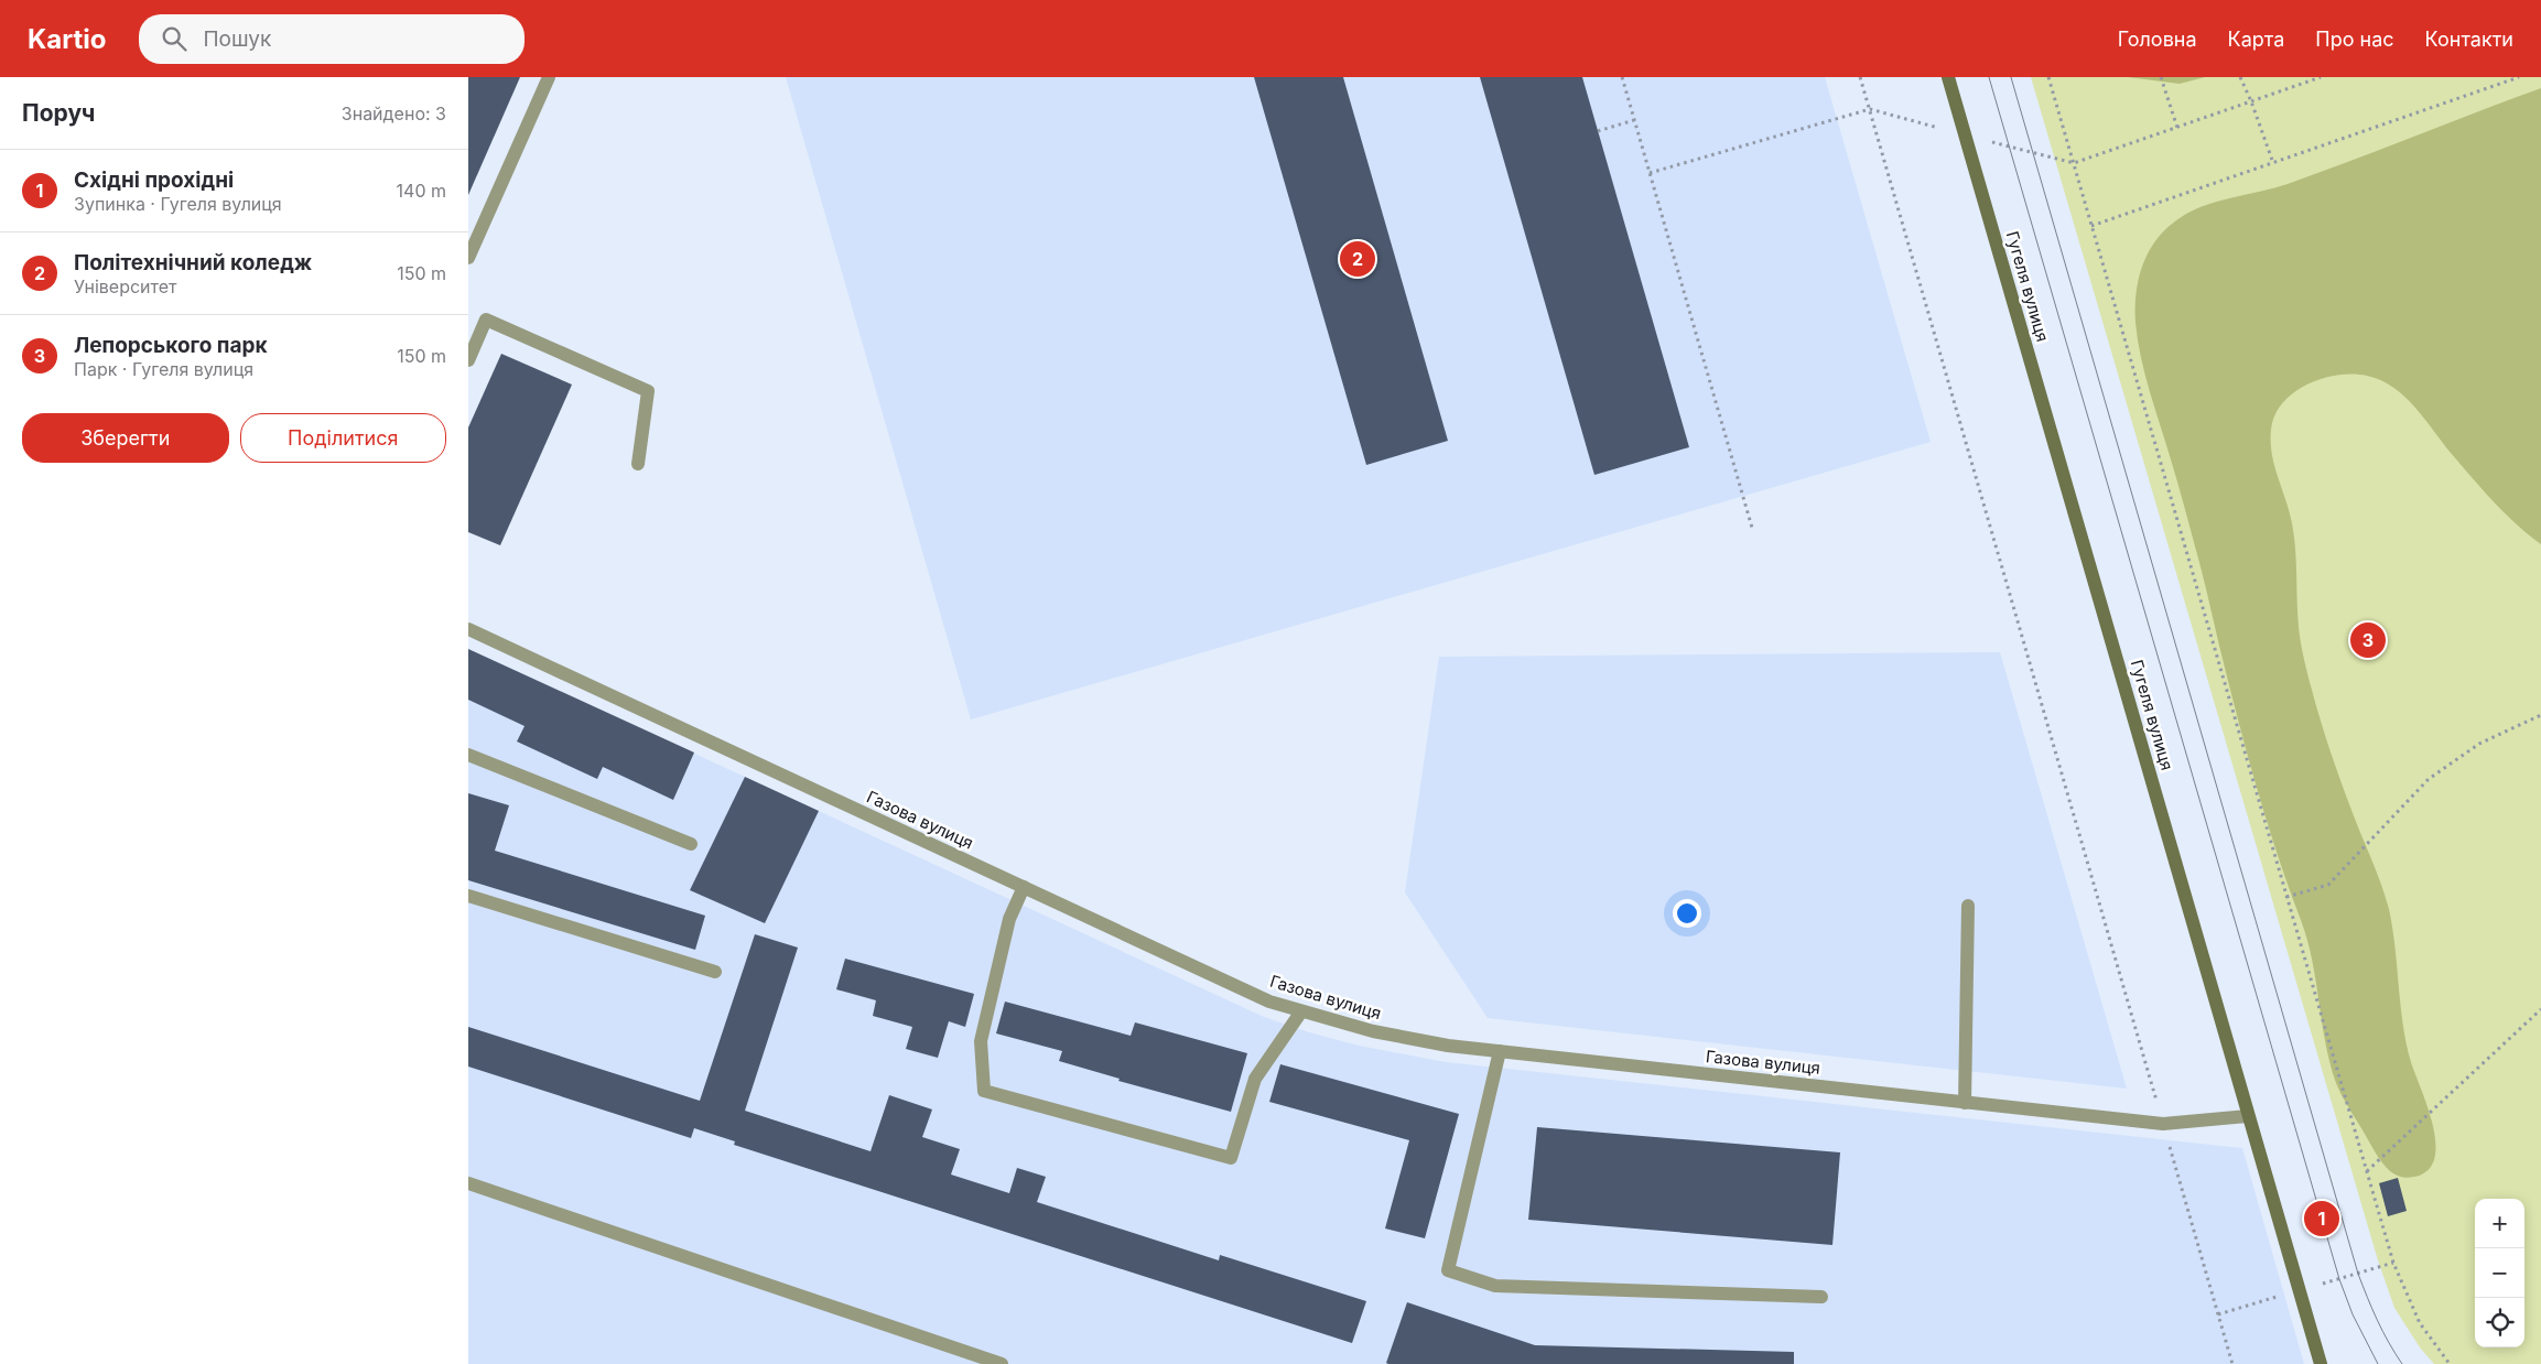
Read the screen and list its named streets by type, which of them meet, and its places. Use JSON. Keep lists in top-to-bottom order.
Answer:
{
  "streets": {
    "street": ["Гугеля вулиця", "Газова вулиця"]
  },
  "crossings": [
    ["Гугеля вулиця", "Газова вулиця"]
  ],
  "page": {
    "header": "Kartio",
    "search": "Пошук",
    "nav": [
      "Головна",
      "Карта",
      "Про нас",
      "Контакти"
    ],
    "heading": ["Поруч", "Знайдено: 3"],
    "list": [
      {
        "mark": "1",
        "name": "Східні прохідні",
        "note": "Зупинка · Гугеля вулиця",
        "value": "140 m"
      },
      {
        "mark": "2",
        "name": "Політехнічний коледж",
        "note": "Університет",
        "value": "150 m"
      },
      {
        "mark": "3",
        "name": "Лепорського парк",
        "note": "Парк · Гугеля вулиця",
        "value": "150 m"
      }
    ],
    "pins": ["2", "3", "1"],
    "buttons": ["Зберегти", "Поділитися"],
    "map_buttons": ["+", "−"]
  }
}
